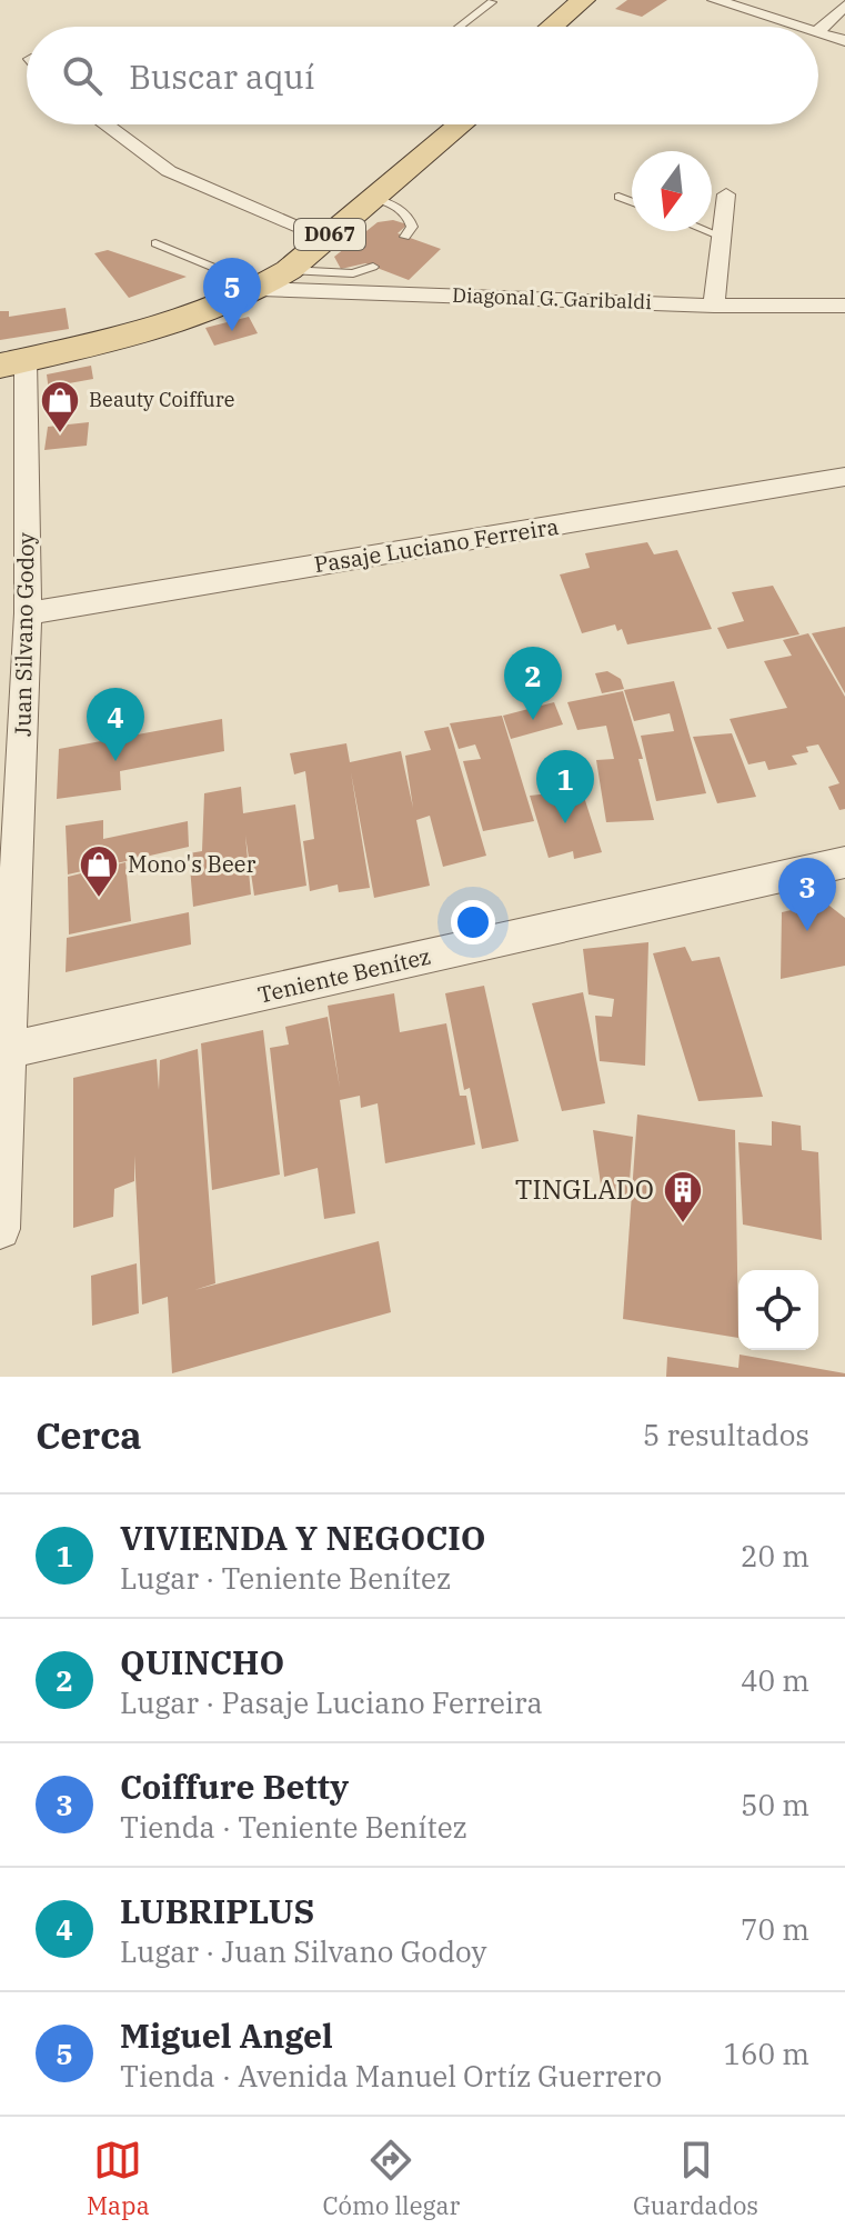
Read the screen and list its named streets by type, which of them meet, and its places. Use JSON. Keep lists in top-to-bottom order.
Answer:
{
  "streets": {
    "main road": ["D067"],
    "street": [
      "Diagonal G. Garibaldi",
      "Pasaje Luciano Ferreira",
      "Juan Silvano Godoy",
      "Teniente Benítez"
    ]
  },
  "crossings": [
    ["D067", "Diagonal G. Garibaldi"],
    ["D067", "Juan Silvano Godoy"],
    ["Pasaje Luciano Ferreira", "Juan Silvano Godoy"],
    ["Juan Silvano Godoy", "Teniente Benítez"]
  ],
  "places": {
    "shop": ["Beauty Coiffure", "Mono's Beer"],
    "building": ["TINGLADO"]
  },
  "north": "bottom",
  "page": {
    "search": "Buscar aquí",
    "pins": [
      "5",
      "2",
      "4",
      "1",
      "3"
    ],
    "heading": ["Cerca", "5 resultados"],
    "list": [
      {
        "mark": "1",
        "name": "VIVIENDA Y NEGOCIO",
        "note": "Lugar · Teniente Benítez",
        "value": "20 m"
      },
      {
        "mark": "2",
        "name": "QUINCHO",
        "note": "Lugar · Pasaje Luciano Ferreira",
        "value": "40 m"
      },
      {
        "mark": "3",
        "name": "Coiffure Betty",
        "note": "Tienda · Teniente Benítez",
        "value": "50 m"
      },
      {
        "mark": "4",
        "name": "LUBRIPLUS",
        "note": "Lugar · Juan Silvano Godoy",
        "value": "70 m"
      },
      {
        "mark": "5",
        "name": "Miguel Angel",
        "note": "Tienda · Avenida Manuel Ortíz Guerrero",
        "value": "160 m"
      }
    ],
    "nav": ["Mapa", "Cómo llegar", "Guardados"]
  }
}
